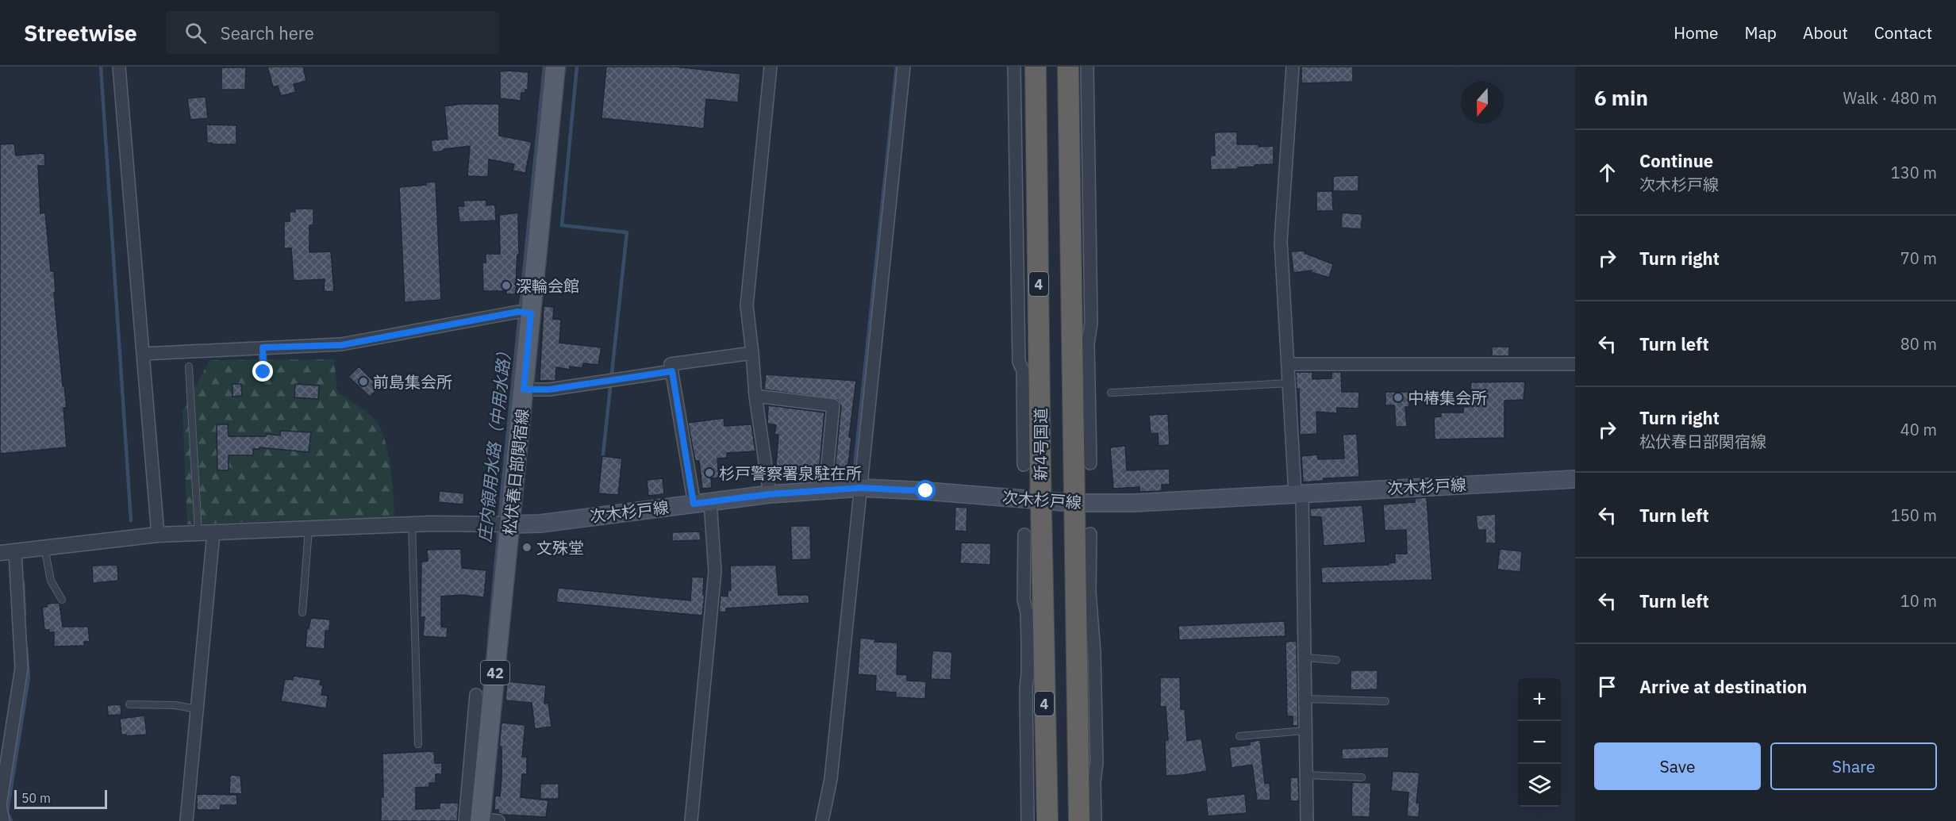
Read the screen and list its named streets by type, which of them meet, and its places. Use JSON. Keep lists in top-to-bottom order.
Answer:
{
  "streets": {
    "highway": ["4", "新4号国道"],
    "main road": ["松伏春日部関宿線", "次木杉戸線", "42"]
  },
  "crossings": [
    ["4", "次木杉戸線"],
    ["新4号国道", "次木杉戸線"],
    ["松伏春日部関宿線", "次木杉戸線"]
  ],
  "water": ["庄内領用水路（中用水路）"],
  "places": [
    "深輪会館",
    "前島集会所",
    "中椿集会所",
    "杉戸警察署泉駐在所",
    "文殊堂"
  ],
  "scale_bar": "50 m",
  "north": "bottom",
  "page": {
    "header": "Streetwise",
    "search": "Search here",
    "nav": [
      "Home",
      "Map",
      "About",
      "Contact"
    ],
    "heading": ["6 min", "Walk · 480 m"],
    "list": [
      ["Continue", "次木杉戸線", "130 m"],
      ["Turn right", "70 m"],
      ["Turn left", "80 m"],
      ["Turn right", "松伏春日部関宿線", "40 m"],
      ["Turn left", "150 m"],
      ["Turn left", "10 m"],
      "Arrive at destination"
    ],
    "map_buttons": ["+", "−"],
    "buttons": ["Save", "Share"],
    "scale": "50 m"
  }
}
